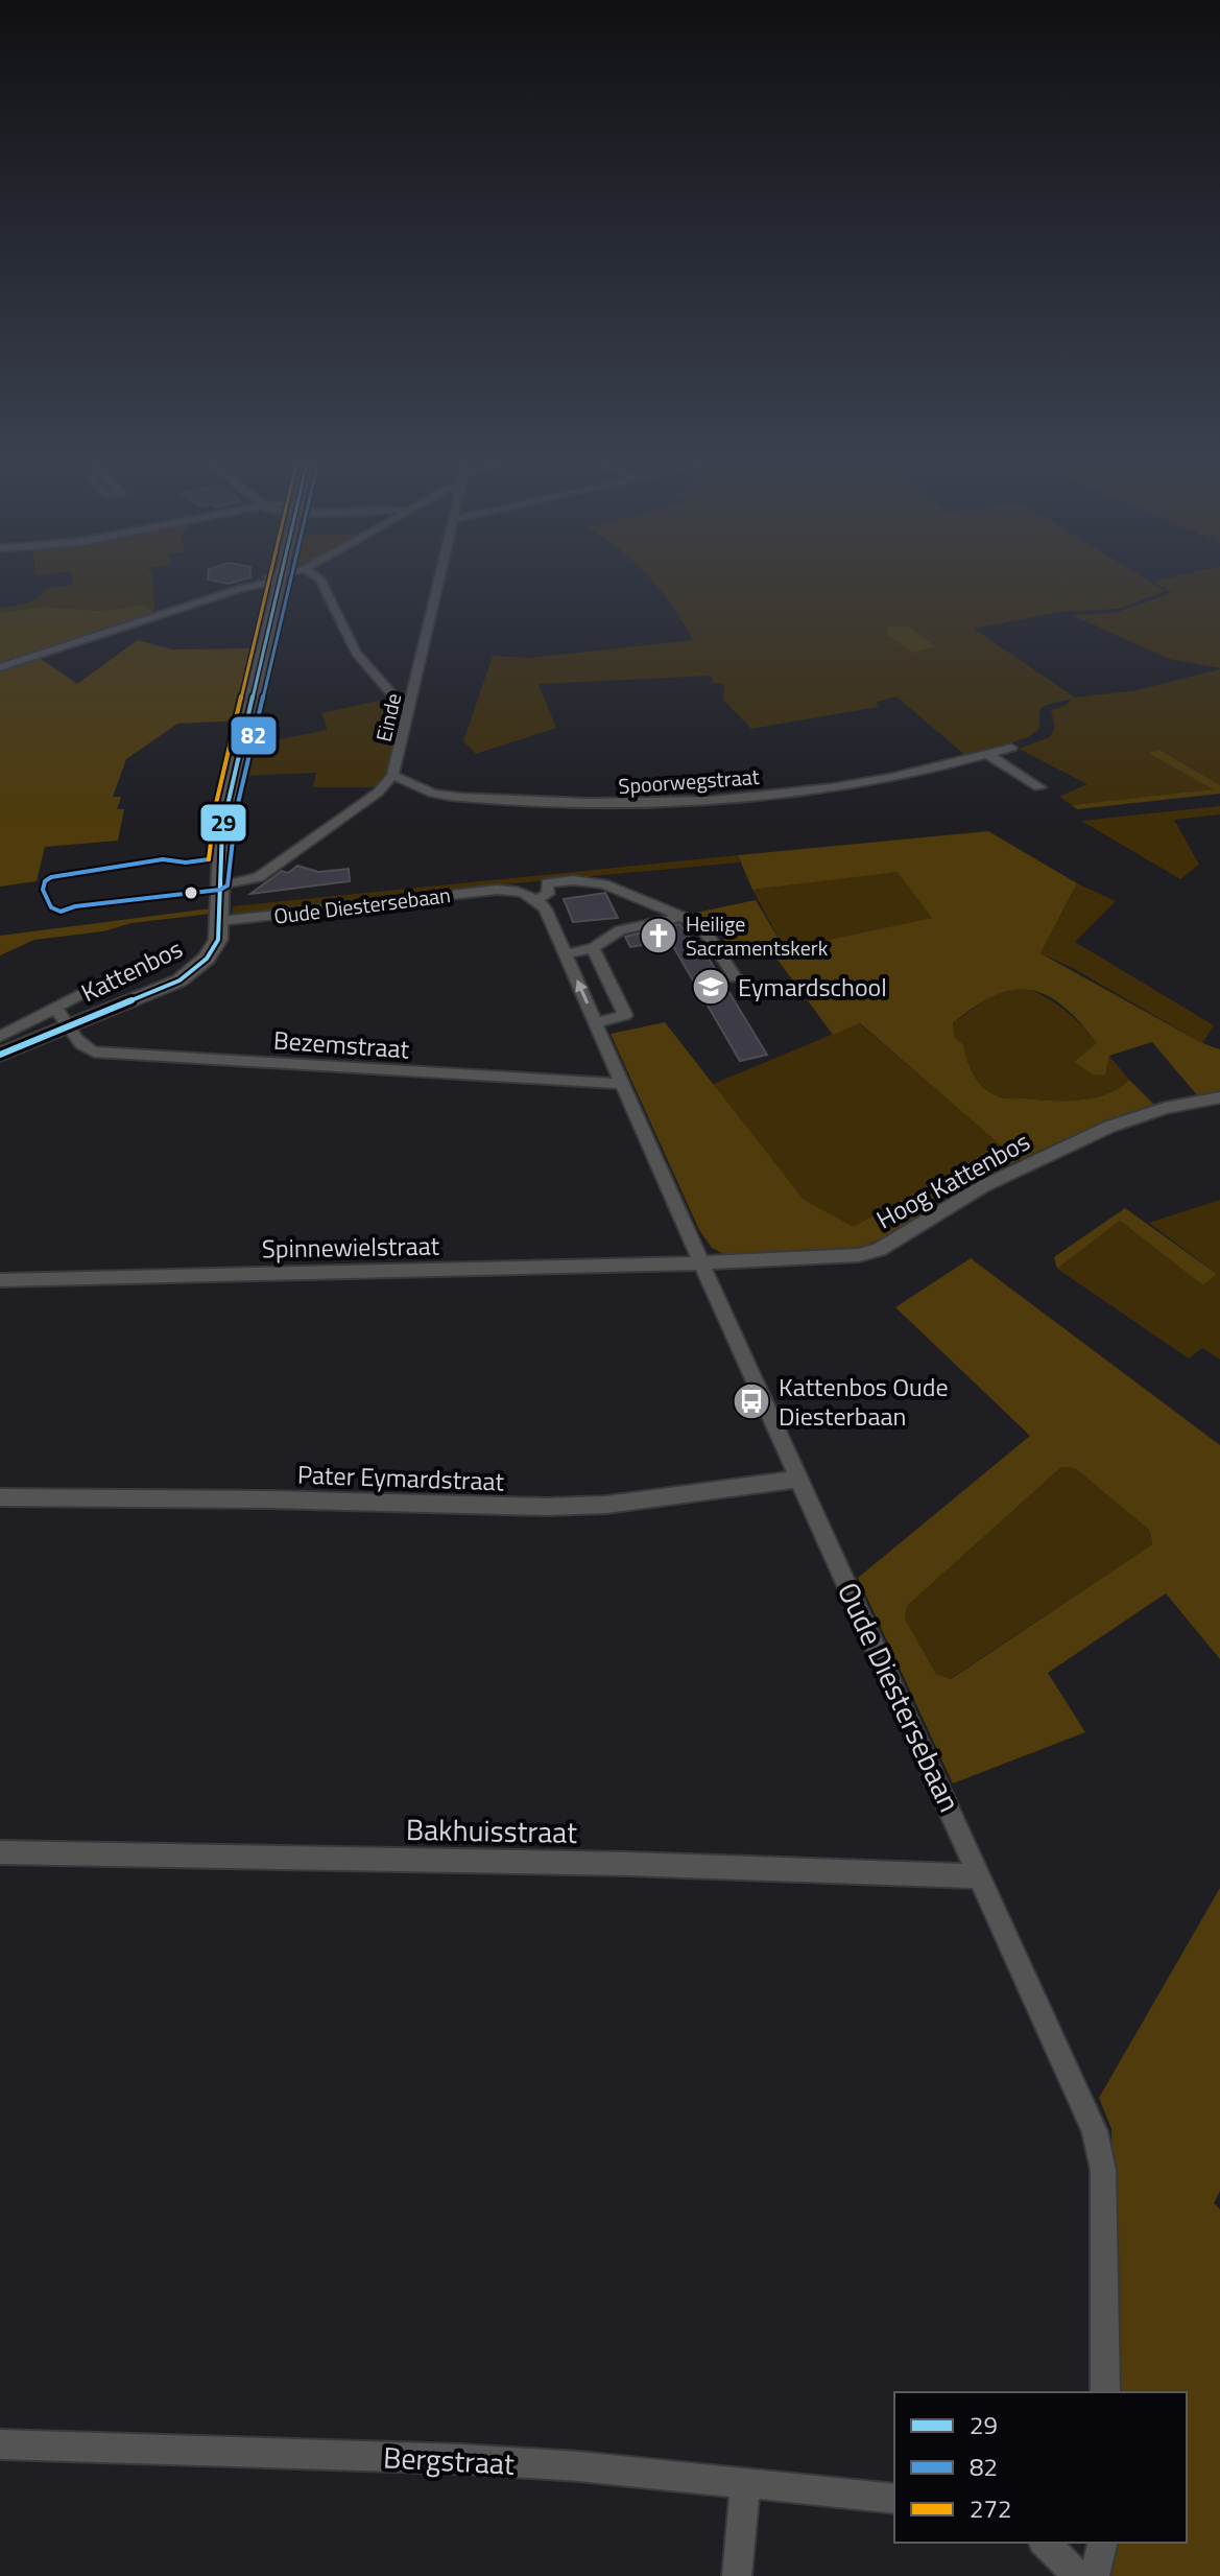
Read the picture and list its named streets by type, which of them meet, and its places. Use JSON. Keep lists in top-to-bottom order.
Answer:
{
  "streets": {
    "main road": ["Kattenbos"],
    "street": [
      "Einde",
      "Spoorwegstraat",
      "Oude Diestersebaan",
      "Bezemstraat",
      "Hoog Kattenbos",
      "Spinnewielstraat",
      "Pater Eymardstraat",
      "Bakhuisstraat",
      "Bergstraat"
    ]
  },
  "crossings": [
    ["Einde", "Spoorwegstraat"],
    ["Einde", "Oude Diestersebaan"],
    ["Einde", "Kattenbos"],
    ["Oude Diestersebaan", "Kattenbos"],
    ["Oude Diestersebaan", "Bezemstraat"],
    ["Oude Diestersebaan", "Hoog Kattenbos"],
    ["Oude Diestersebaan", "Spinnewielstraat"],
    ["Oude Diestersebaan", "Pater Eymardstraat"],
    ["Oude Diestersebaan", "Bakhuisstraat"],
    ["Kattenbos", "Bezemstraat"],
    ["Hoog Kattenbos", "Spinnewielstraat"]
  ],
  "places": {
    "church": ["Heilige Sacramentskerk"],
    "school or university": ["Eymardschool"],
    "bus stop": ["Kattenbos Oude Diesterbaan"]
  },
  "lines": ["transit line 29", "transit line 82", "transit line 272"],
  "legend": ["29", "82", "272"]
}
